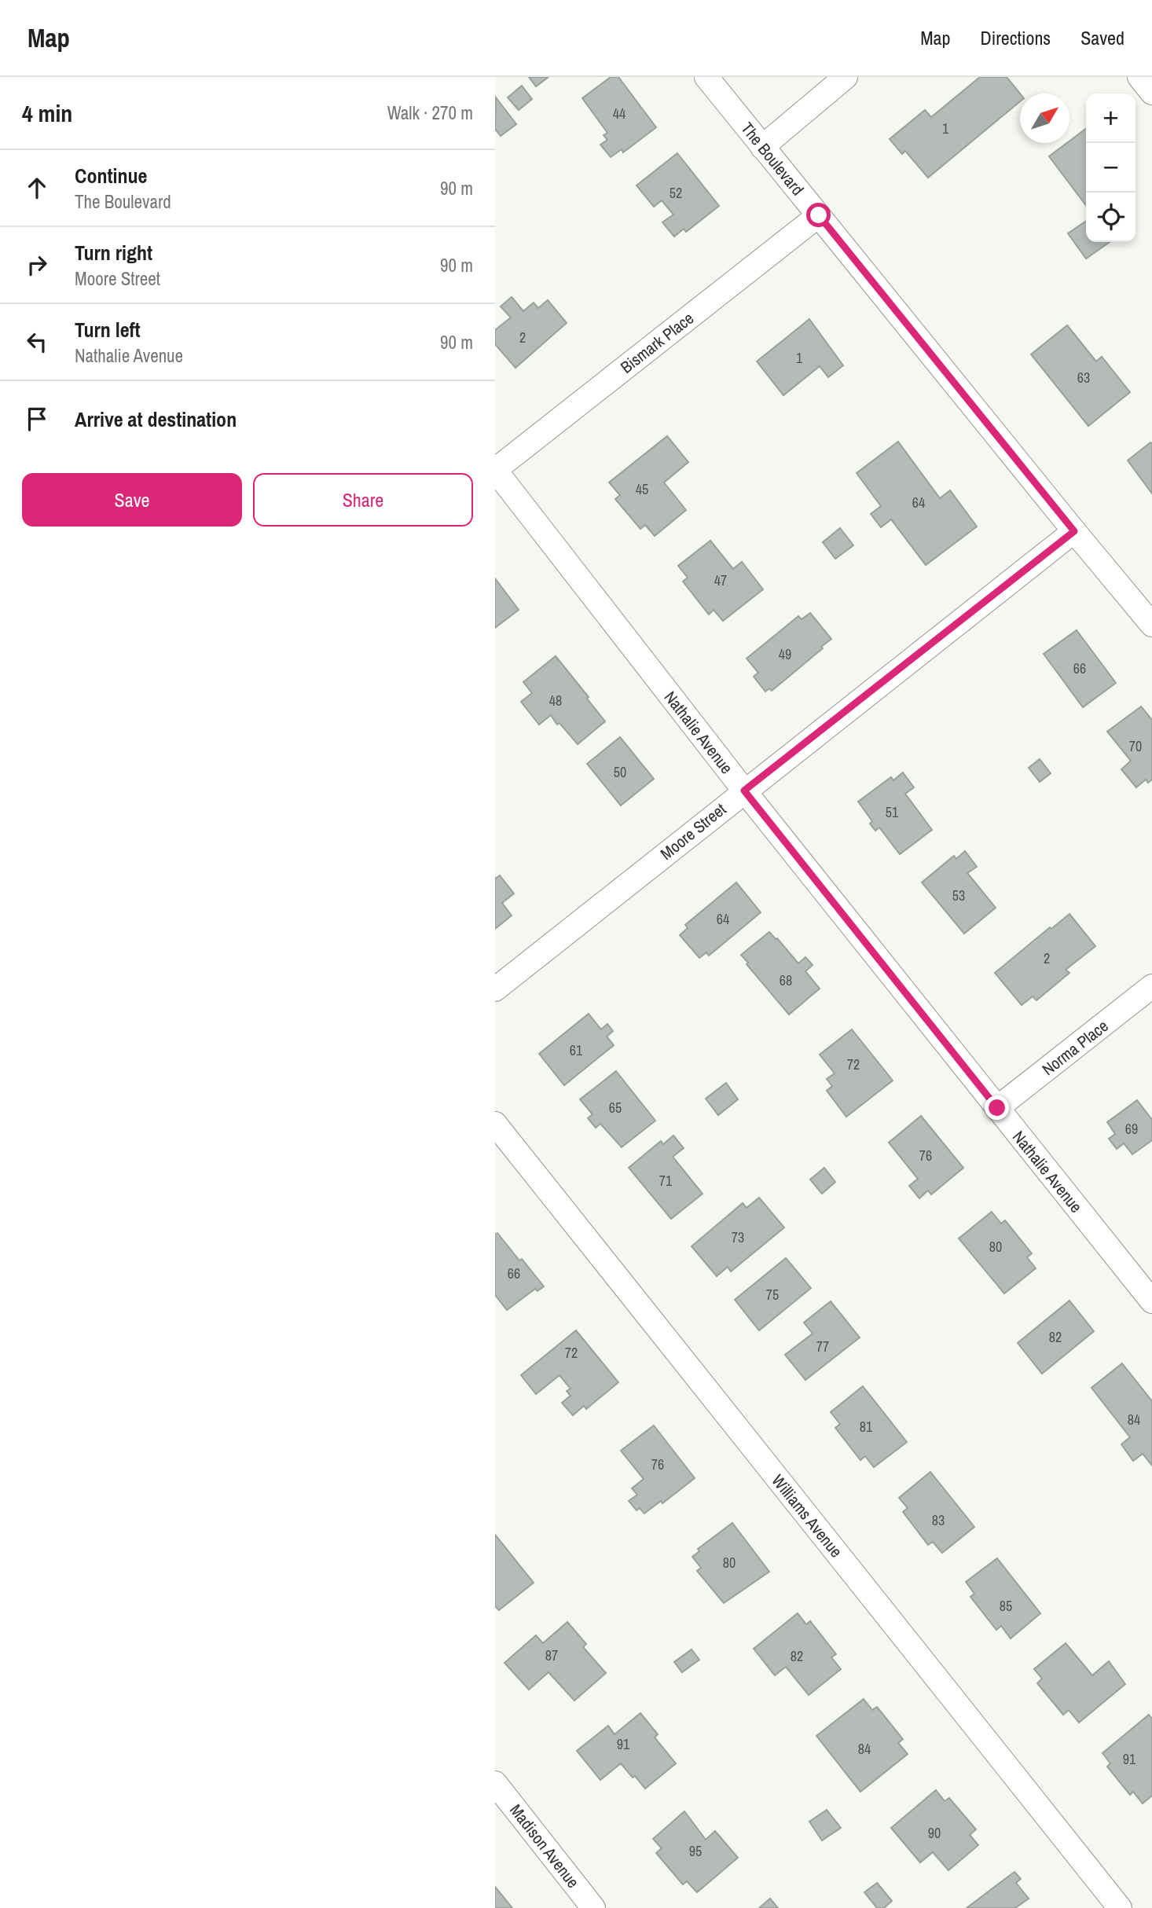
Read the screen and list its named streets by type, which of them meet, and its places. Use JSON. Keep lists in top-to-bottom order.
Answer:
{
  "streets": {
    "street": [
      "The Boulevard",
      "Bismark Place",
      "Nathalie Avenue",
      "Moore Street",
      "Norma Place",
      "Williams Avenue",
      "Madison Avenue"
    ]
  },
  "crossings": [
    ["The Boulevard", "Bismark Place"],
    ["The Boulevard", "Moore Street"],
    ["Bismark Place", "Nathalie Avenue"],
    ["Nathalie Avenue", "Moore Street"],
    ["Nathalie Avenue", "Norma Place"]
  ],
  "house_numbers": [
    "44",
    "1",
    "52",
    "2",
    "1",
    "63",
    "45",
    "64",
    "47",
    "49",
    "66",
    "48",
    "70",
    "50",
    "51",
    "53",
    "64",
    "2",
    "68",
    "61",
    "72",
    "65",
    "69",
    "76",
    "71",
    "73",
    "80",
    "66",
    "75",
    "82",
    "77",
    "72",
    "84",
    "81",
    "76",
    "83",
    "80",
    "85",
    "87",
    "82",
    "91",
    "84",
    "91",
    "90",
    "95"
  ],
  "north": "top right",
  "page": {
    "header": "Map",
    "nav": ["Map", "Directions", "Saved"],
    "heading": ["4 min", "Walk · 270 m"],
    "map_buttons": ["+", "−"],
    "list": [
      ["Continue", "The Boulevard", "90 m"],
      ["Turn right", "Moore Street", "90 m"],
      ["Turn left", "Nathalie Avenue", "90 m"],
      "Arrive at destination"
    ],
    "buttons": ["Save", "Share"]
  }
}
